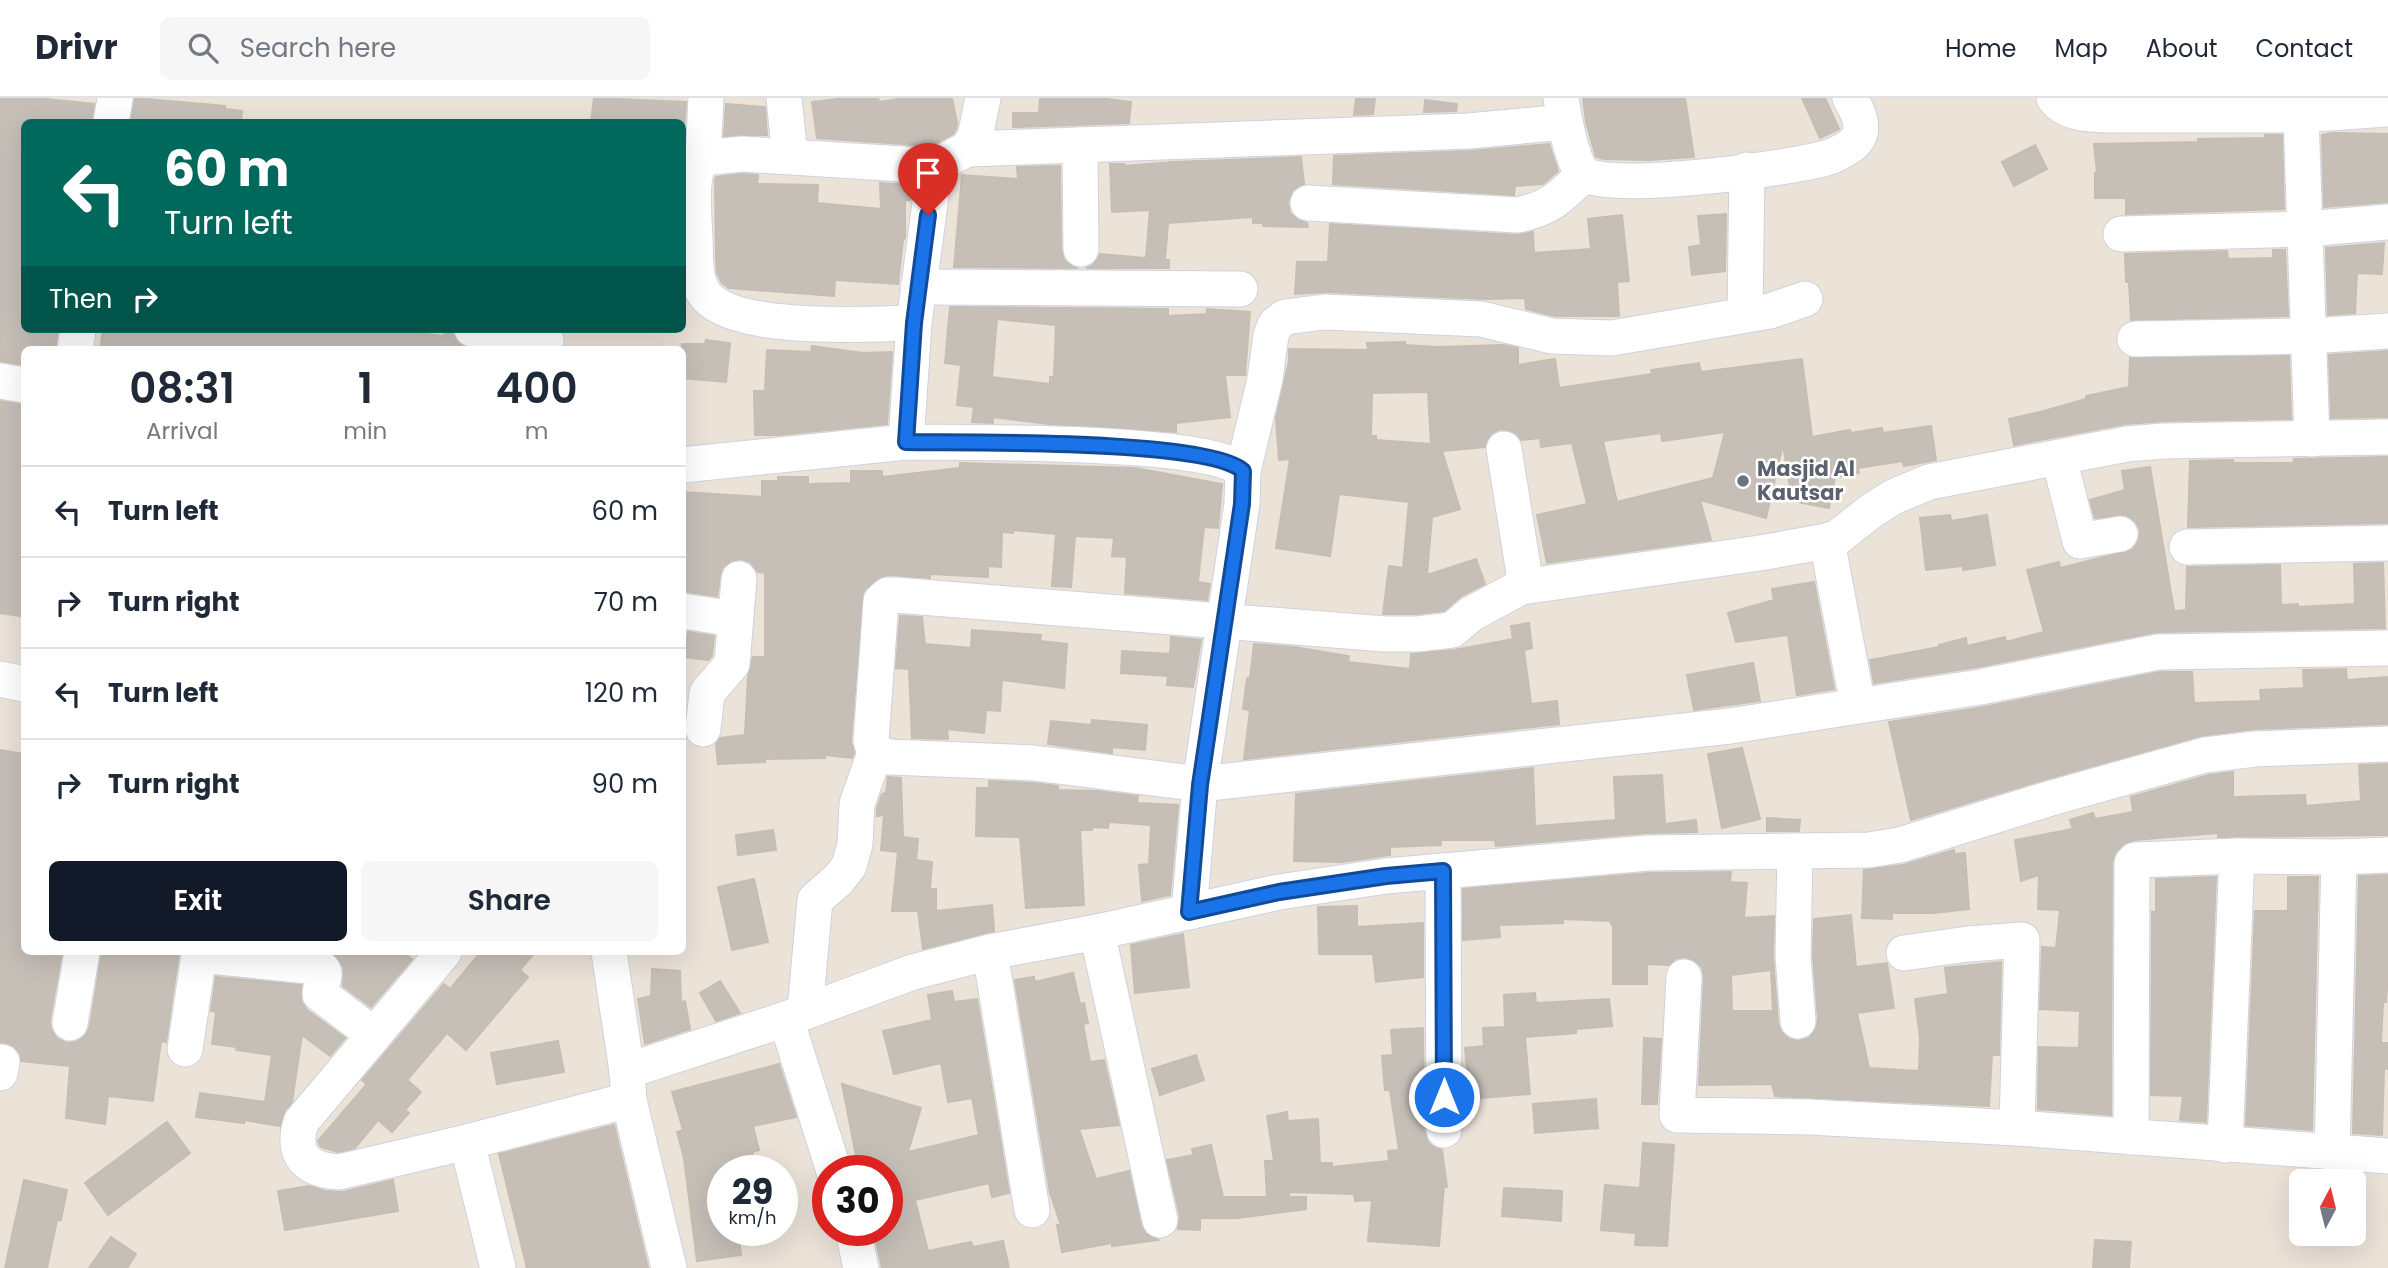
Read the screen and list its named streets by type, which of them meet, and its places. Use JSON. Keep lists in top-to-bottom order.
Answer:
{
  "places": ["Masjid Al Kautsar"],
  "north": "top",
  "page": {
    "header": "Drivr",
    "search": "Search here",
    "nav": [
      "Home",
      "Map",
      "About",
      "Contact"
    ],
    "turn": ["60 m", "Turn left"],
    "then": "Then",
    "eta": [
      "08:31",
      "Arrival",
      "1",
      "min",
      "400",
      "m"
    ],
    "list": [
      {
        "name": "Turn left",
        "value": "60 m"
      },
      {
        "name": "Turn right",
        "value": "70 m"
      },
      {
        "name": "Turn left",
        "value": "120 m"
      },
      {
        "name": "Turn right",
        "value": "90 m"
      }
    ],
    "buttons": ["Exit", "Share"],
    "speed": "29 km/h",
    "limit": "30"
  }
}
